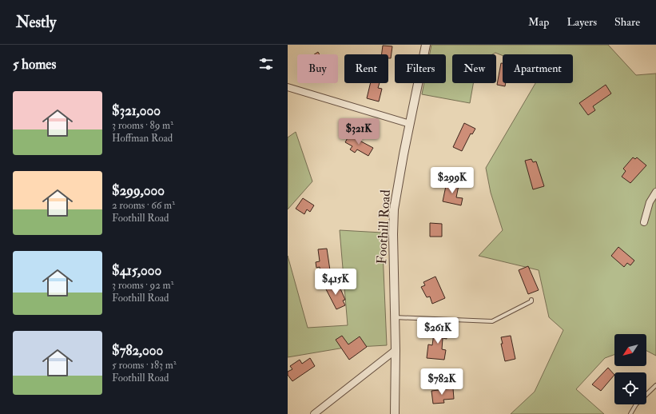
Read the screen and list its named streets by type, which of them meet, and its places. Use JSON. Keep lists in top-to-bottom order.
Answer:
{
  "streets": {
    "street": ["Foothill Road"]
  },
  "north": "bottom left",
  "page": {
    "header": "Nestly",
    "nav": ["Map", "Layers", "Share"],
    "heading": "5 homes",
    "chip": [
      "Buy",
      "Rent",
      "Filters",
      "New",
      "Apartment"
    ],
    "list": [
      {
        "name": "$321,000",
        "note": "3 rooms · 89 m² · Hoffman Road"
      },
      {
        "name": "$299,000",
        "note": "2 rooms · 66 m² · Foothill Road"
      },
      {
        "name": "$415,000",
        "note": "3 rooms · 92 m² · Foothill Road"
      },
      {
        "name": "$782,000",
        "note": "5 rooms · 183 m² · Foothill Road"
      }
    ],
    "price": [
      "$321K",
      "$299K",
      "$415K",
      "$261K",
      "$782K"
    ]
  }
}
